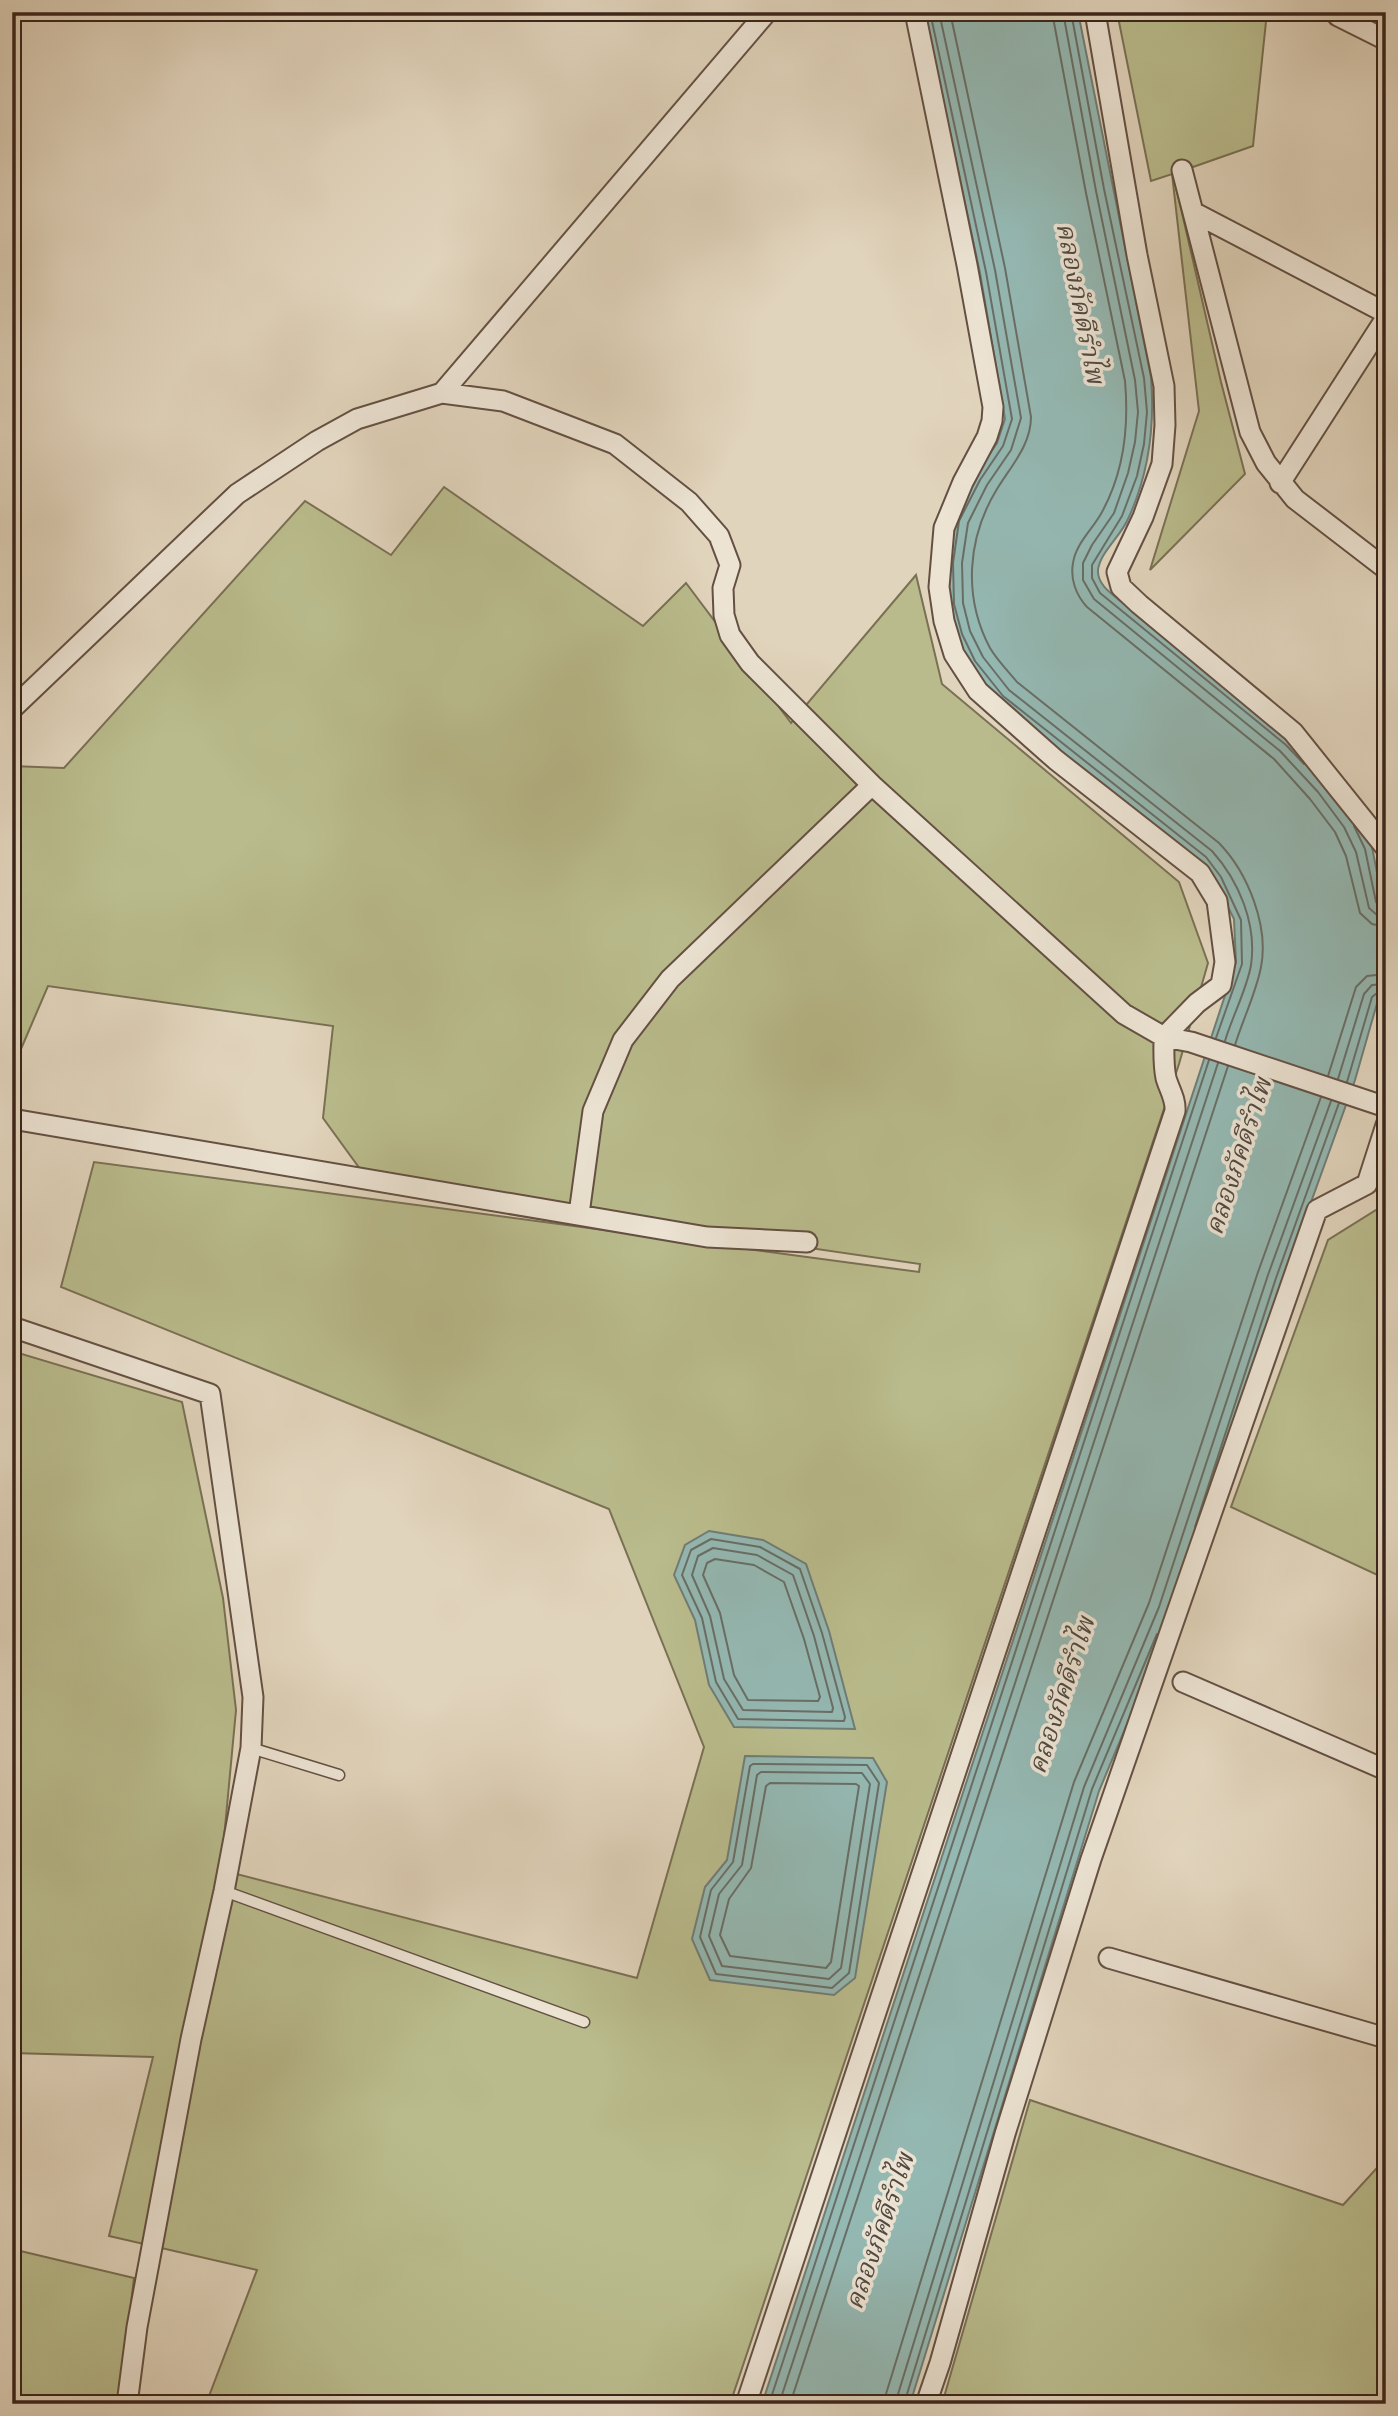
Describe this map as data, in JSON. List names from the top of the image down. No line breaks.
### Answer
{"water":["คลองภัคดีรำไพ"]}
